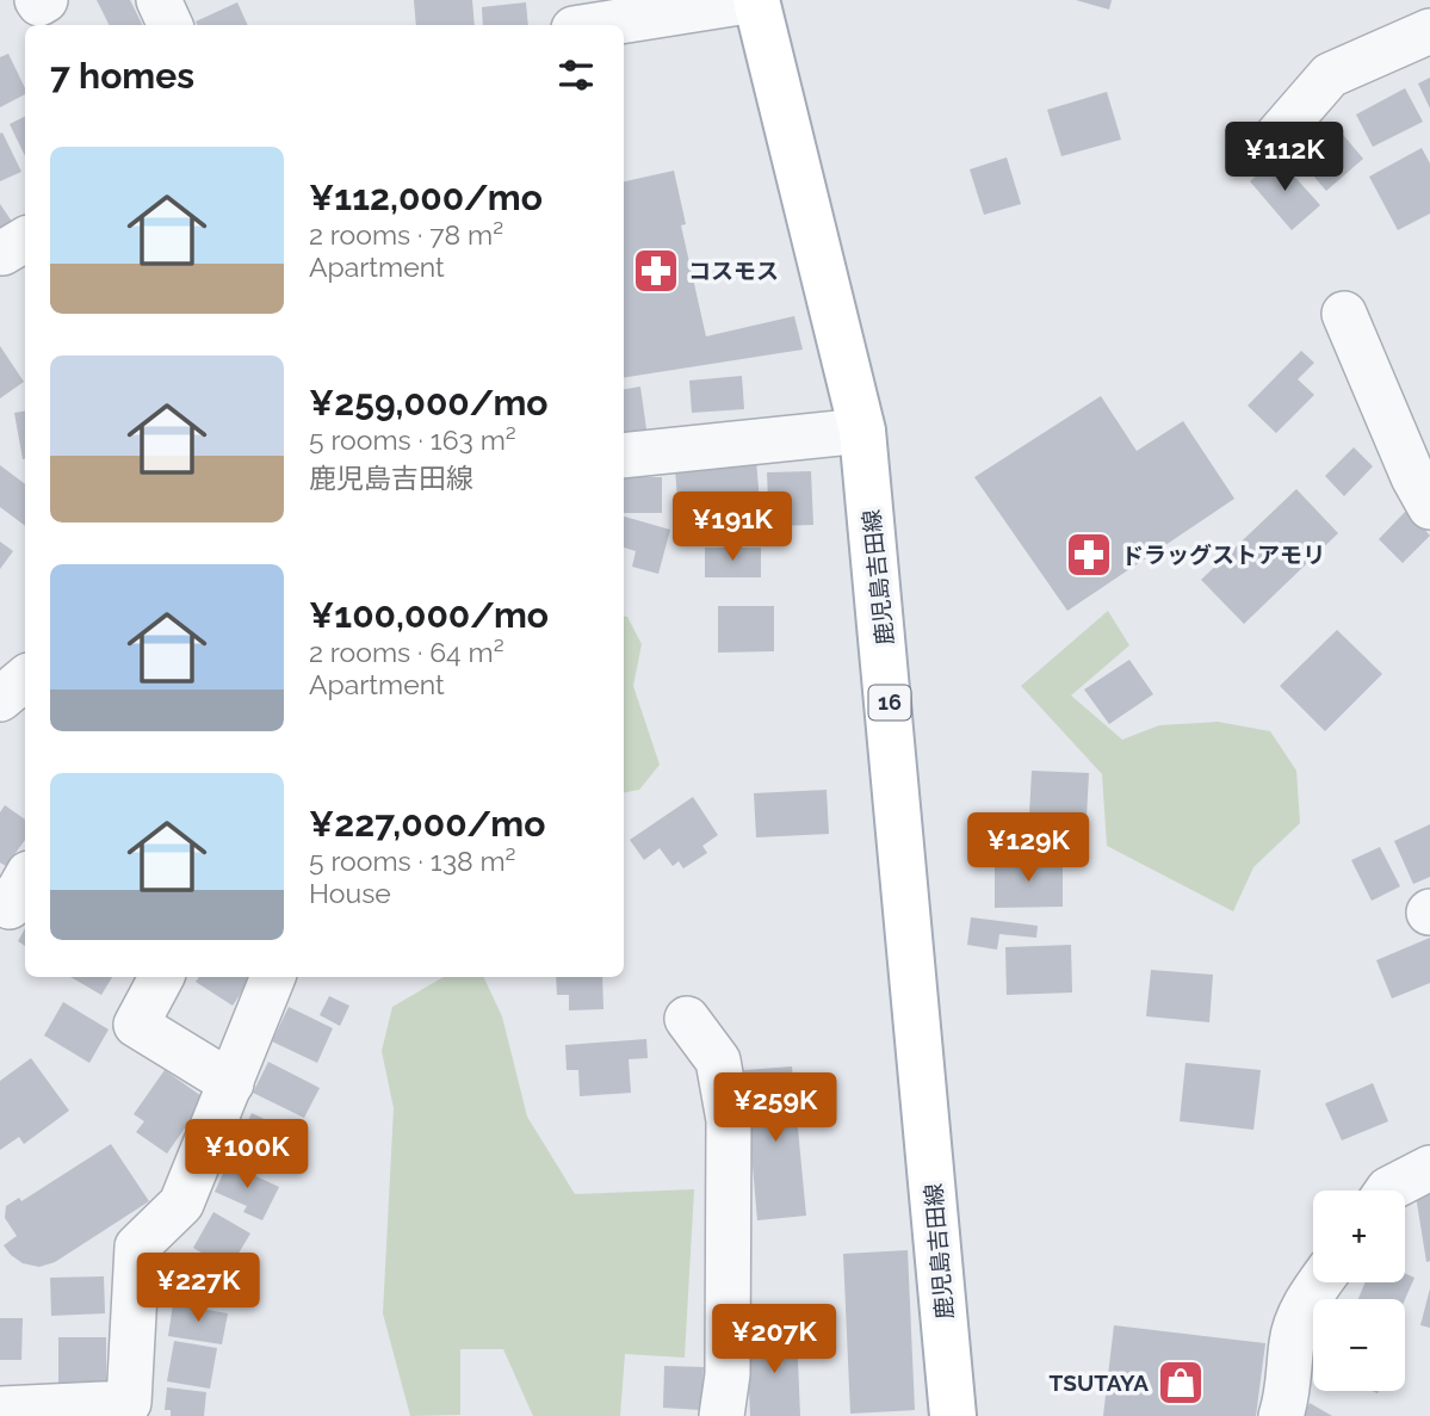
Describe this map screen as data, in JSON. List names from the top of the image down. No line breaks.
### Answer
{"streets":{"main road":["鹿児島吉田線","16"]},"places":{"pharmacy":["コスモス","ドラッグストアモリ"],"shop":["TSUTAYA"]},"page":{"heading":"7 homes","price":["¥112K","¥191K","¥129K","¥259K","¥100K","¥227K","¥207K"],"list":[{"name":"¥112,000/mo","note":"2 rooms · 78 m² · Apartment"},{"name":"¥259,000/mo","note":"5 rooms · 163 m² · 鹿児島吉田線"},{"name":"¥100,000/mo","note":"2 rooms · 64 m² · Apartment"},{"name":"¥227,000/mo","note":"5 rooms · 138 m² · House"}],"map_buttons":["+","−"]}}
